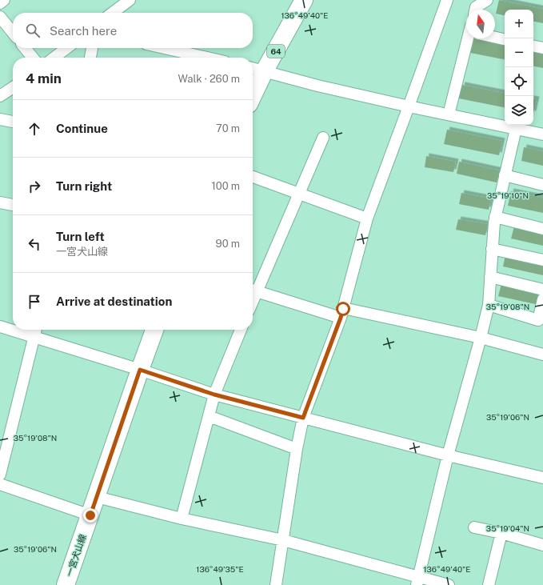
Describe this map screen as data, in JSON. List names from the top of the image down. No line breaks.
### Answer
{"streets":{"main road":["64","一宮犬山線"]},"north":"top","page":{"map_buttons":["+","−"],"search":"Search here","heading":["4 min","Walk · 260 m"],"list":[["Continue","70 m"],["Turn right","100 m"],["Turn left","一宮犬山線","90 m"],"Arrive at destination"]},"coordinates":["136°49'40\"E","35°19'10\"N","35°19'08\"N","35°19'06\"N","35°19'04\"N","136°49'35\"E"]}
